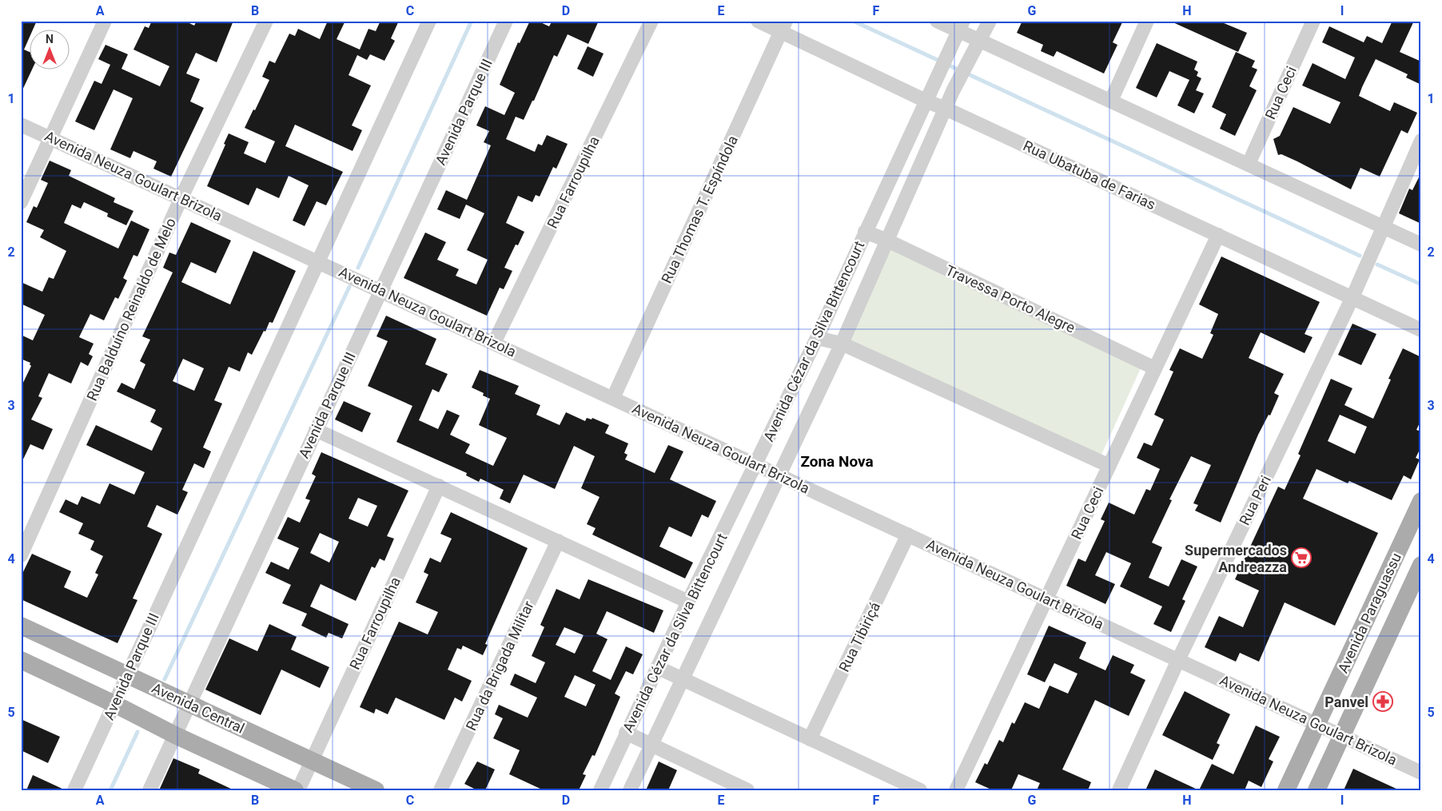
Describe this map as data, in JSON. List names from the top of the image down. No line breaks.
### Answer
{"streets":{"main road":["Avenida Paraguassu","Avenida Central"],"street":["Rua Ceci","Avenida Parque III","Rua Ubatuba de Farias","Avenida Neuza Goulart Brizola","Rua Farroupilha","Rua Thomas T. Espíndola","Travessa Porto Alegre","Rua Balduíno Reinaldo de Melo","Avenida Cézar da Silva Bittencourt","Rua Peri","Rua Tibiriçá","Rua da Brigada Militar"]},"crossings":[["Rua Ceci","Rua Ubatuba de Farias"],["Rua Ceci","Avenida Neuza Goulart Brizola"],["Rua Ceci","Travessa Porto Alegre"],["Avenida Parque III","Avenida Neuza Goulart Brizola"],["Avenida Parque III","Avenida Central"],["Rua Ubatuba de Farias","Rua Thomas T. Espíndola"],["Rua Ubatuba de Farias","Avenida Cézar da Silva Bittencourt"],["Rua Ubatuba de Farias","Rua Peri"],["Avenida Neuza Goulart Brizola","Rua Farroupilha"],["Avenida Neuza Goulart Brizola","Rua Thomas T. Espíndola"],["Avenida Neuza Goulart Brizola","Rua Balduíno Reinaldo de Melo"],["Avenida Neuza Goulart Brizola","Avenida Cézar da Silva Bittencourt"],["Avenida Neuza Goulart Brizola","Rua Peri"],["Avenida Neuza Goulart Brizola","Avenida Paraguassu"],["Avenida Neuza Goulart Brizola","Rua Tibiriçá"],["Rua Farroupilha","Avenida Central"],["Travessa Porto Alegre","Avenida Cézar da Silva Bittencourt"]],"districts":["Zona Nova"],"places":{"supermarket":["Supermercados Andreazza"],"pharmacy":["Panvel"]},"north":"top","grid":{"columns":["A","B","C","D","E","F","G","H","I"],"rows":["1","2","3","4","5"]}}
